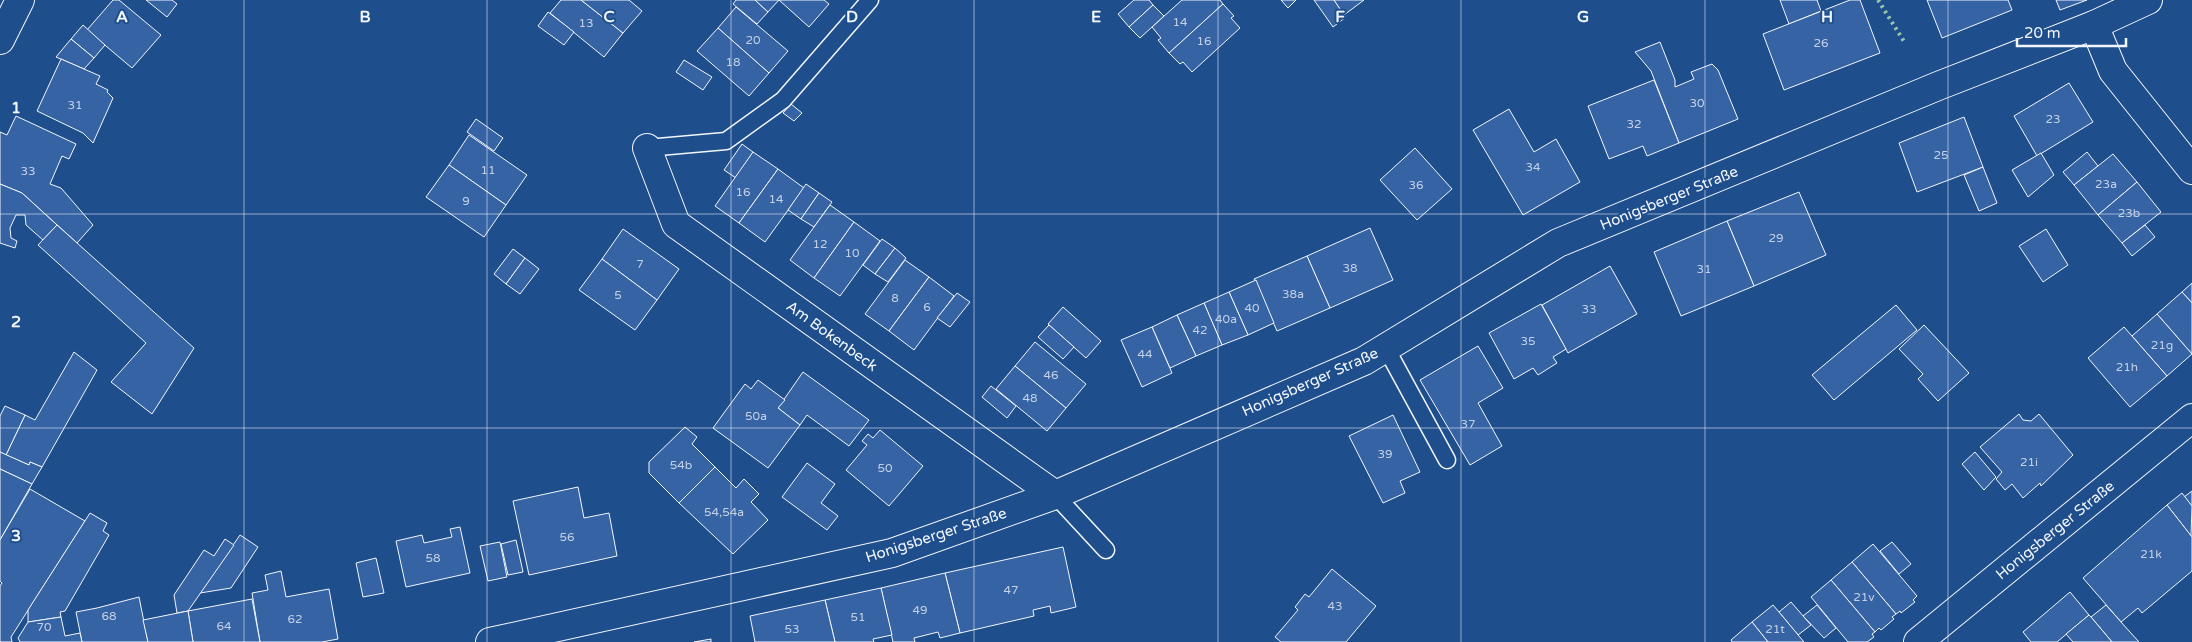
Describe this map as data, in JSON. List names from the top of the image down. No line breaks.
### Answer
{"streets":{"street":["Honigsberger Straße","Am Bokenbeck"]},"crossings":[["Honigsberger Straße","Am Bokenbeck"]],"house_numbers":["14","13","20","16","26","18","30","31","23","32","25","34","11","33","23a","36","16","14","9","23b","29","12","10","7","38","31","38a","5","8","6","40","33","40a","42","35","21g","44","21h","46","48","50a","37","39","21i","54b","50","54,54a","56","21k","58","47","21v","43","49","68","51","62","64","70","53","21t"],"scale_bar":"20 m","grid":{"columns":["A","B","C","D","E","F","G","H"],"rows":["1","2","3"]}}
